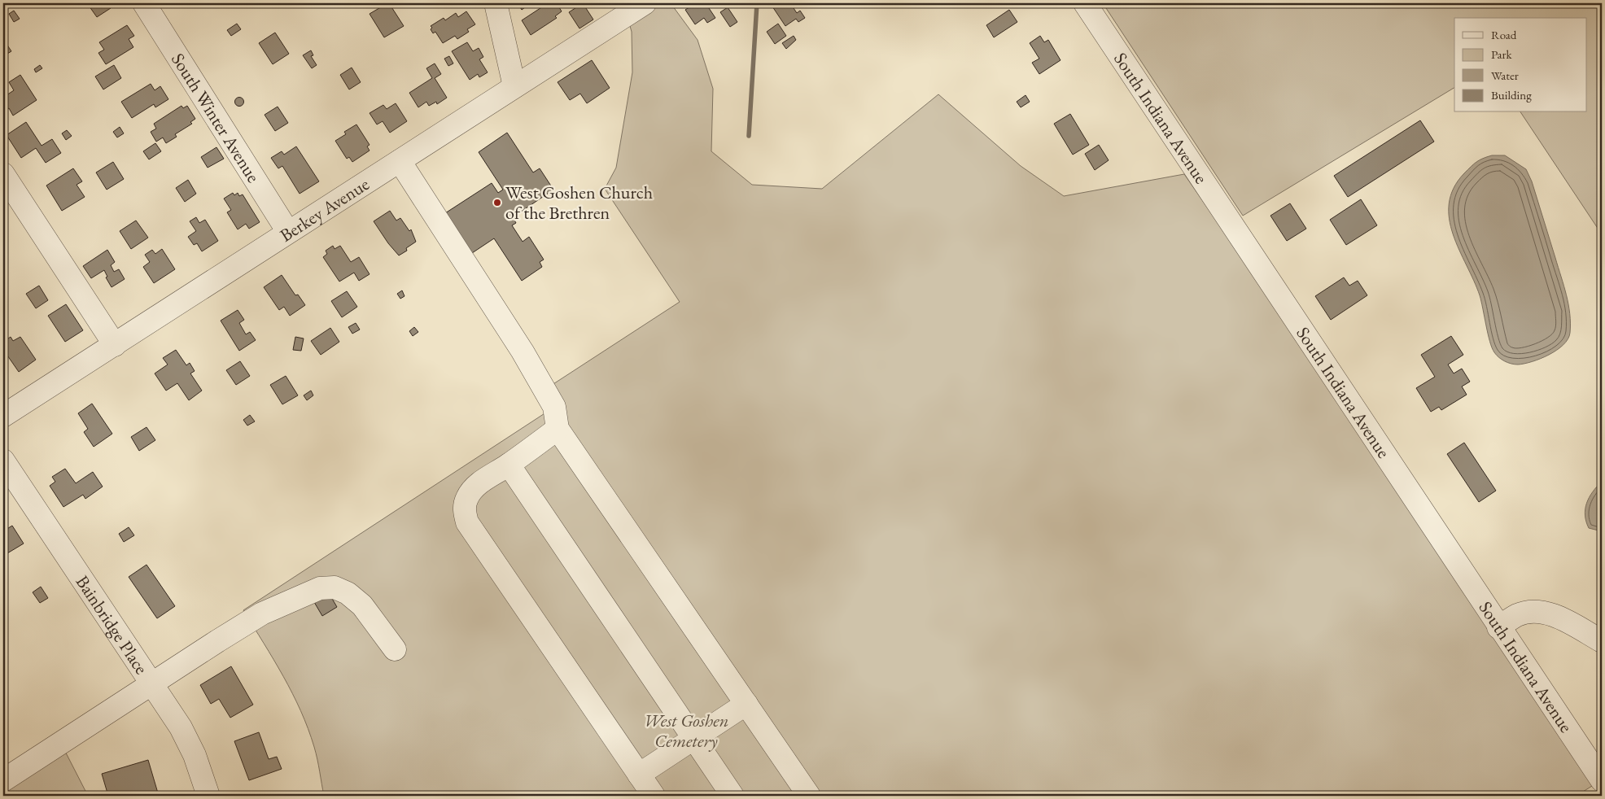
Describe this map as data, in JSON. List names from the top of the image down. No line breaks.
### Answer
{"streets":{"street":["South Indiana Avenue","South Winter Avenue","Berkey Avenue","Bainbridge Place"]},"crossings":[["South Winter Avenue","Berkey Avenue"]],"parks":["West Goshen Cemetery"],"places":["West Goshen Church of the Brethren"],"legend":["Road","Park","Water","Building"]}
